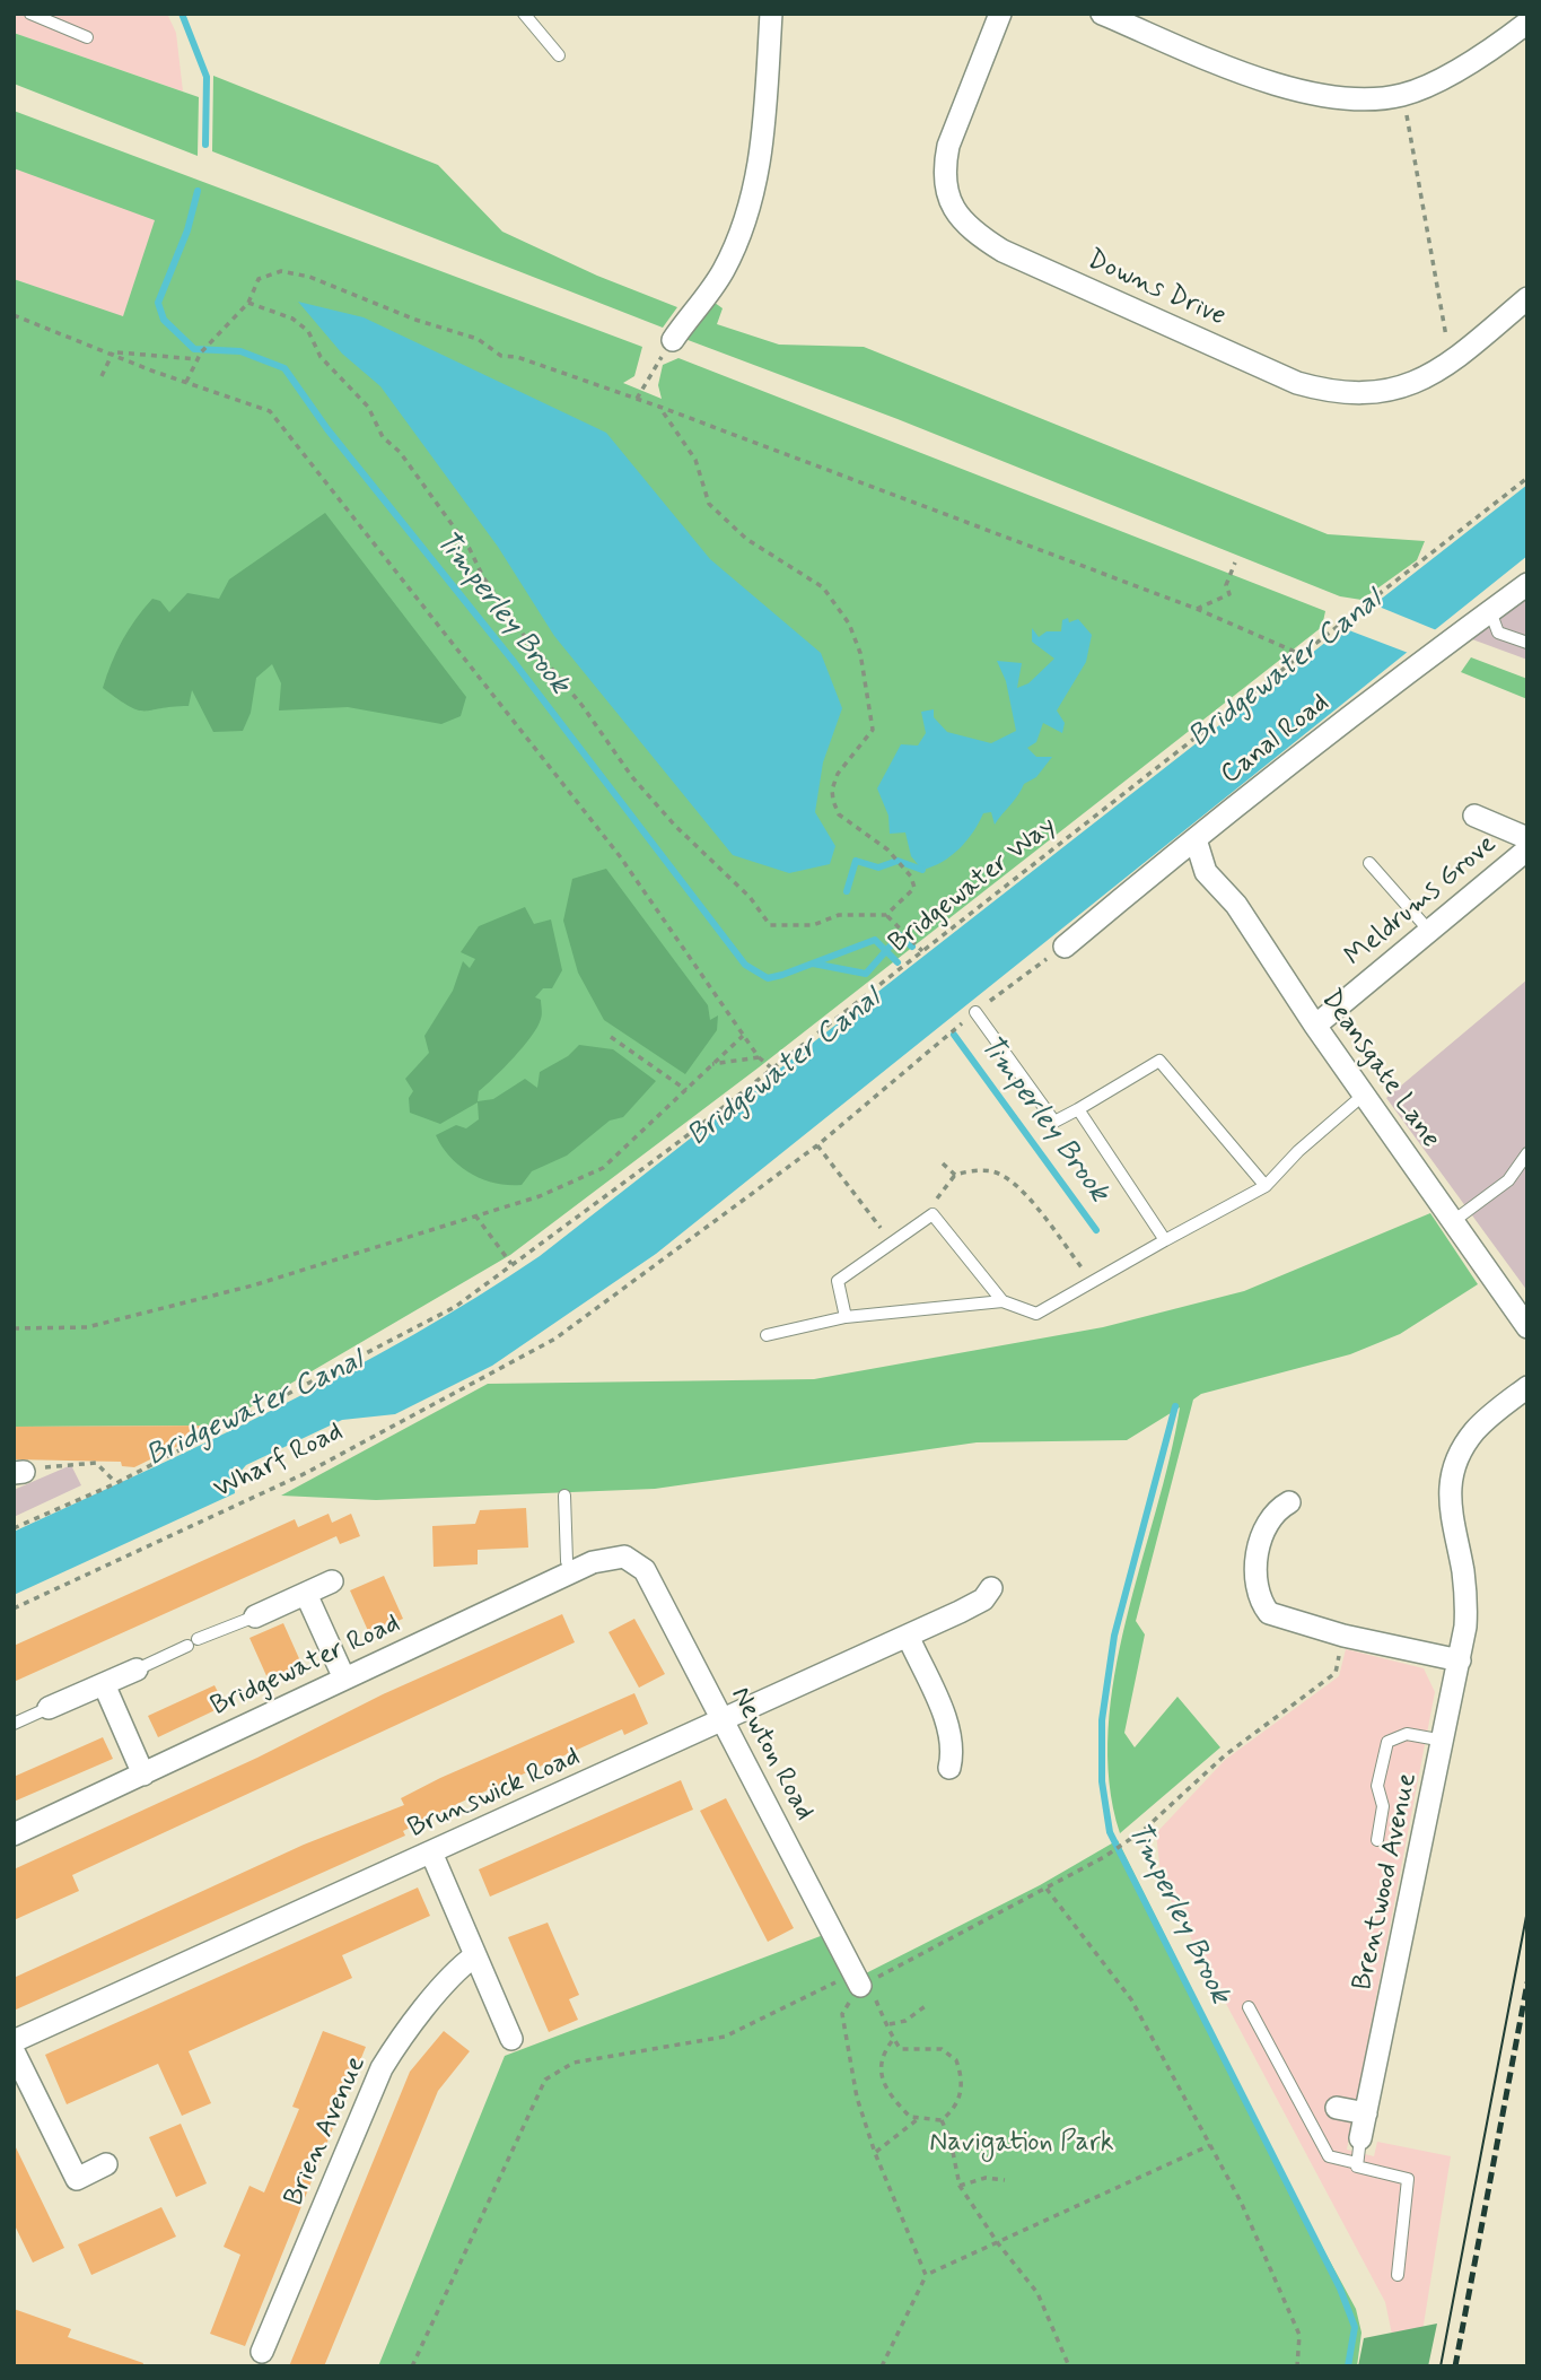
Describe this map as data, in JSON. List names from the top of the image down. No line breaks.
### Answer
{"streets":{"street":["Downs Drive","Canal Road","Meldrums Grove","Deansgate Lane","Bridgewater Road","Newton Road","Brunswick Road","Brentwood Avenue","Brien Avenue"],"path":["Bridgewater Way","Wharf Road"]},"crossings":[["Canal Road","Deansgate Lane"],["Canal Road","Wharf Road"],["Meldrums Grove","Deansgate Lane"],["Bridgewater Road","Newton Road"],["Newton Road","Brunswick Road"]],"water":["Timperley Brook","Bridgewater Canal"],"parks":["Navigation Park"]}
